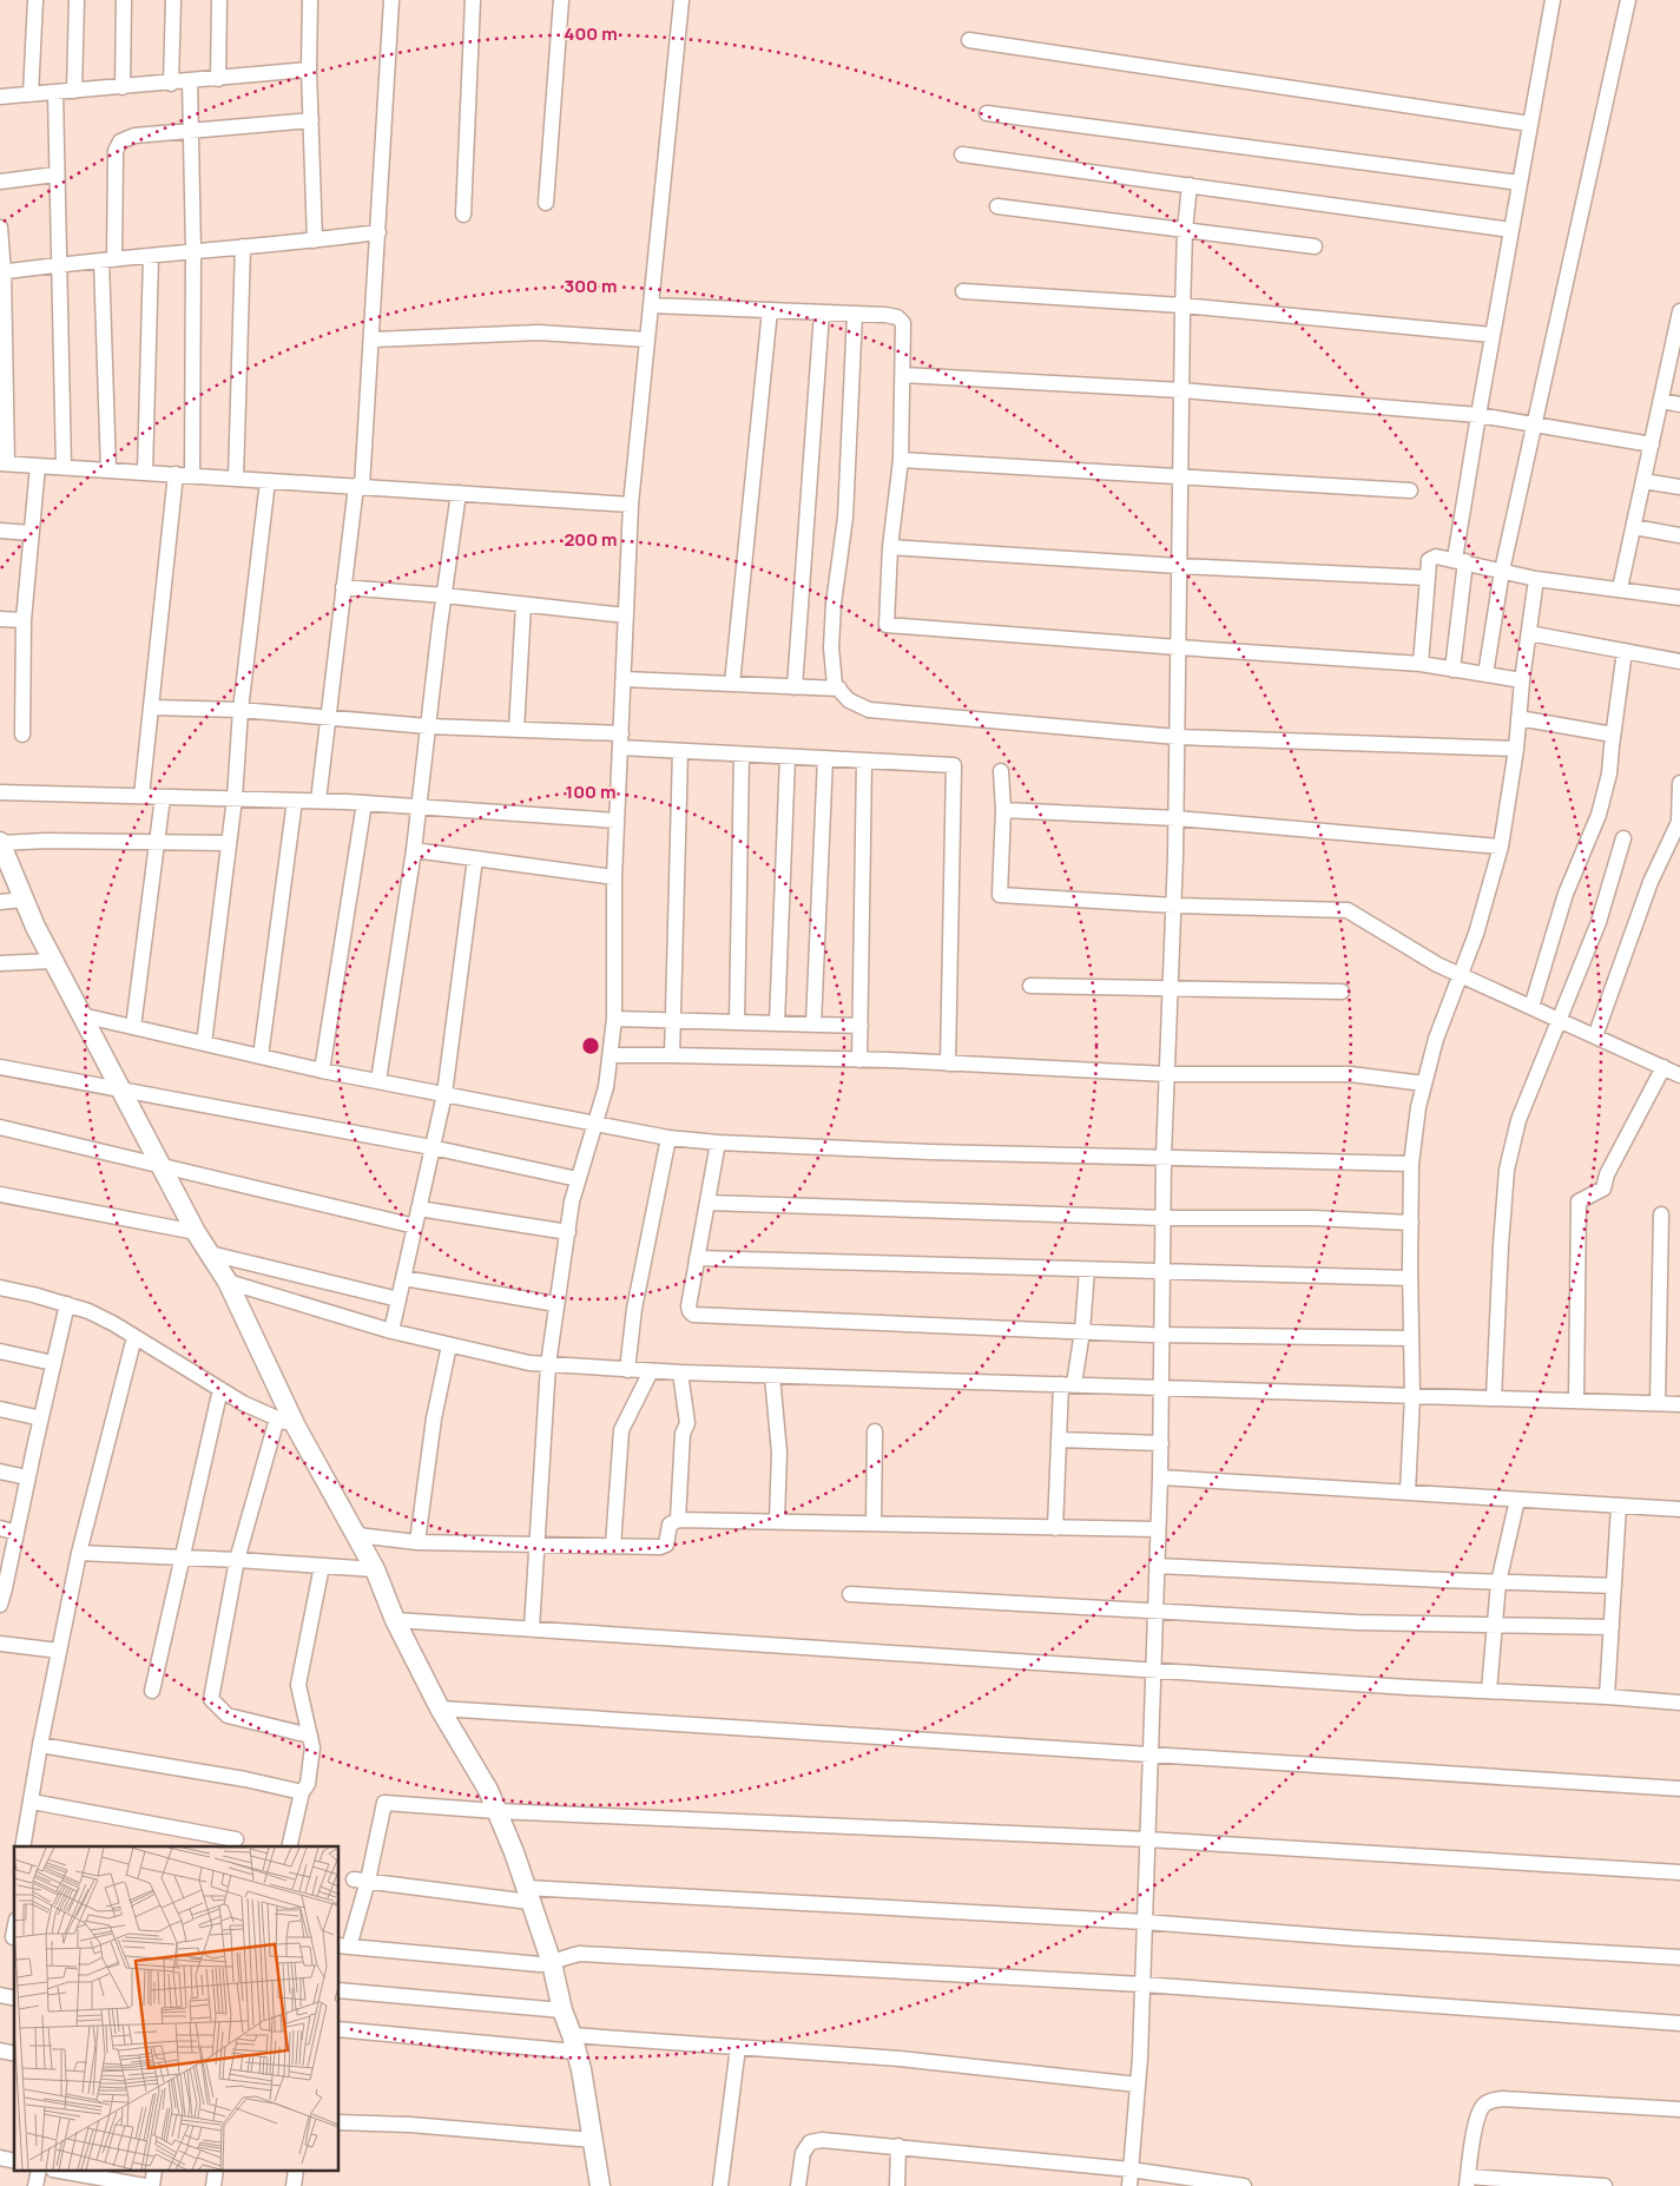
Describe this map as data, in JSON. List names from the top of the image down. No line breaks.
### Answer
{"rings":["400 m","300 m","200 m","100 m"]}
